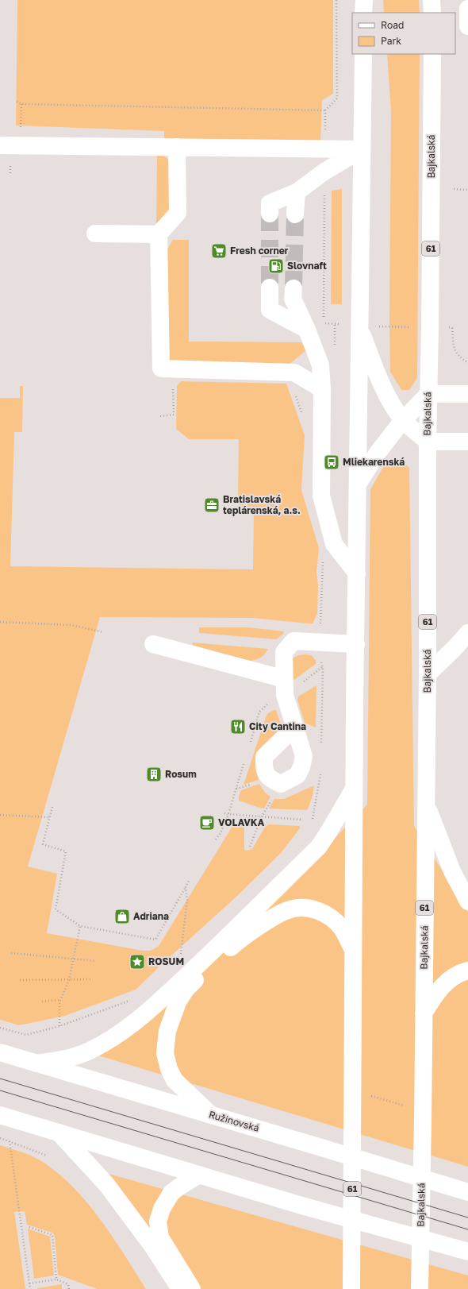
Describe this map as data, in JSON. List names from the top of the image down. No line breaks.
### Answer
{"streets":{"main road":["Bajkalská","61","Ružinovská"]},"places":{"supermarket":["Fresh corner"],"fuel station":["Slovnaft"],"bus stop":["Mliekarenská"],"office":["Bratislavská teplárenská, a.s."],"restaurant":["City Cantina"],"building":["Rosum"],"cafe":["VOLAVKA"],"shop":["Adriana"],"place":["ROSUM"]},"legend":["Road","Park"]}
